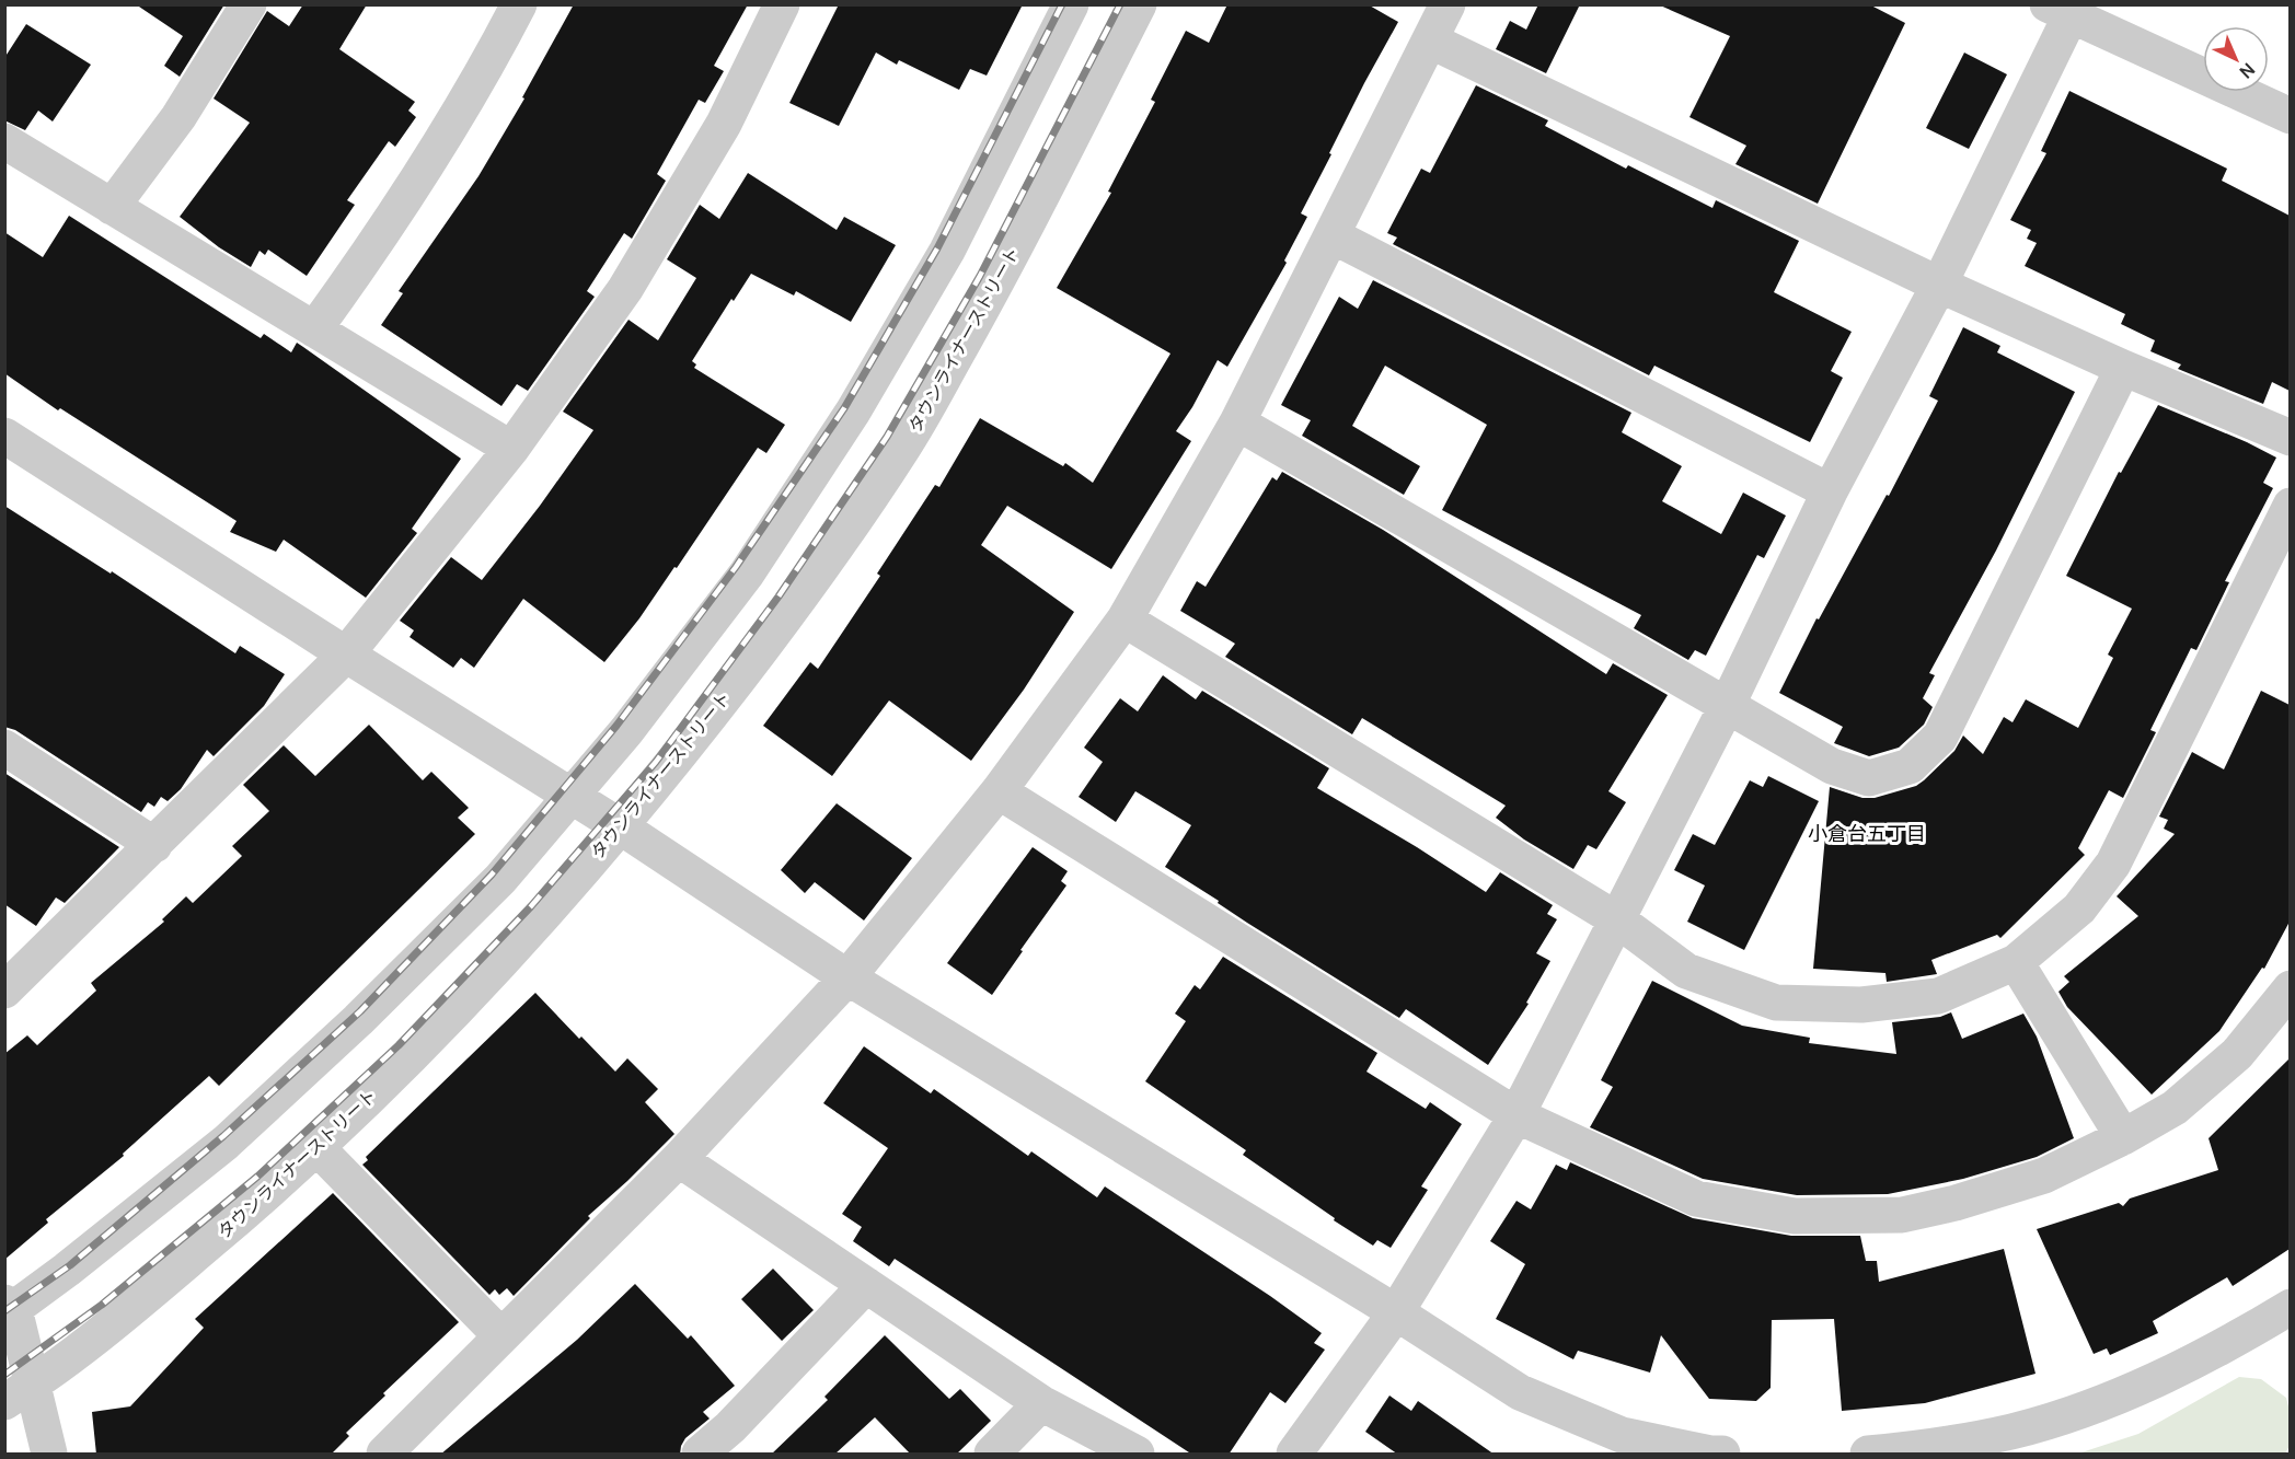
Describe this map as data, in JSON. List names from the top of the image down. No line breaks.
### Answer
{"streets":{"street":["タウンライナーストリート"]},"districts":["小倉台五丁目"],"north":"bottom right"}
